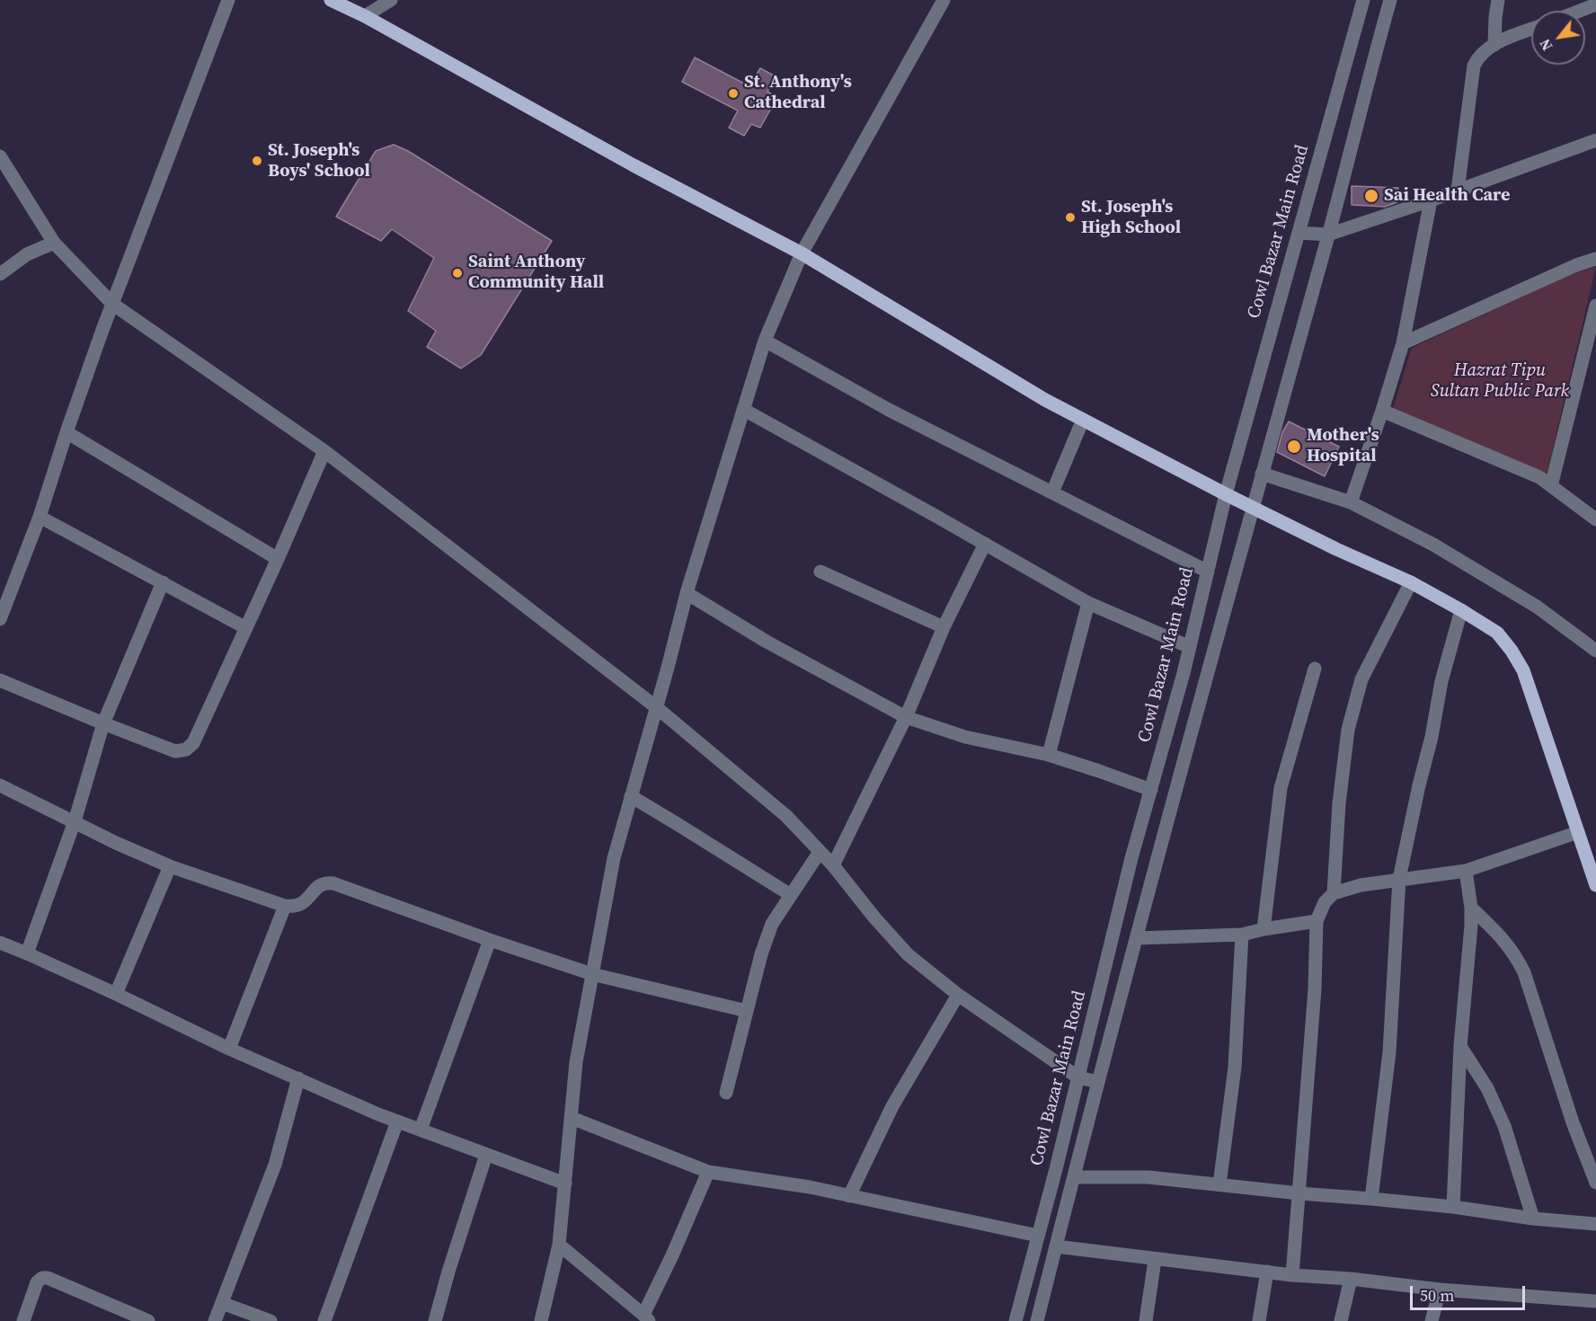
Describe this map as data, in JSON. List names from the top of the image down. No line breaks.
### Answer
{"streets":{"street":["Cowl Bazar Main Road"]},"parks":["Hazrat Tipu Sultan Public Park"],"places":["St. Anthony's Cathedral","St. Joseph's Boys' School","Sai Health Care","St. Joseph's High School","Saint Anthony Community Hall","Mother's Hospital"],"scale_bar":"50 m","north":"bottom left"}
